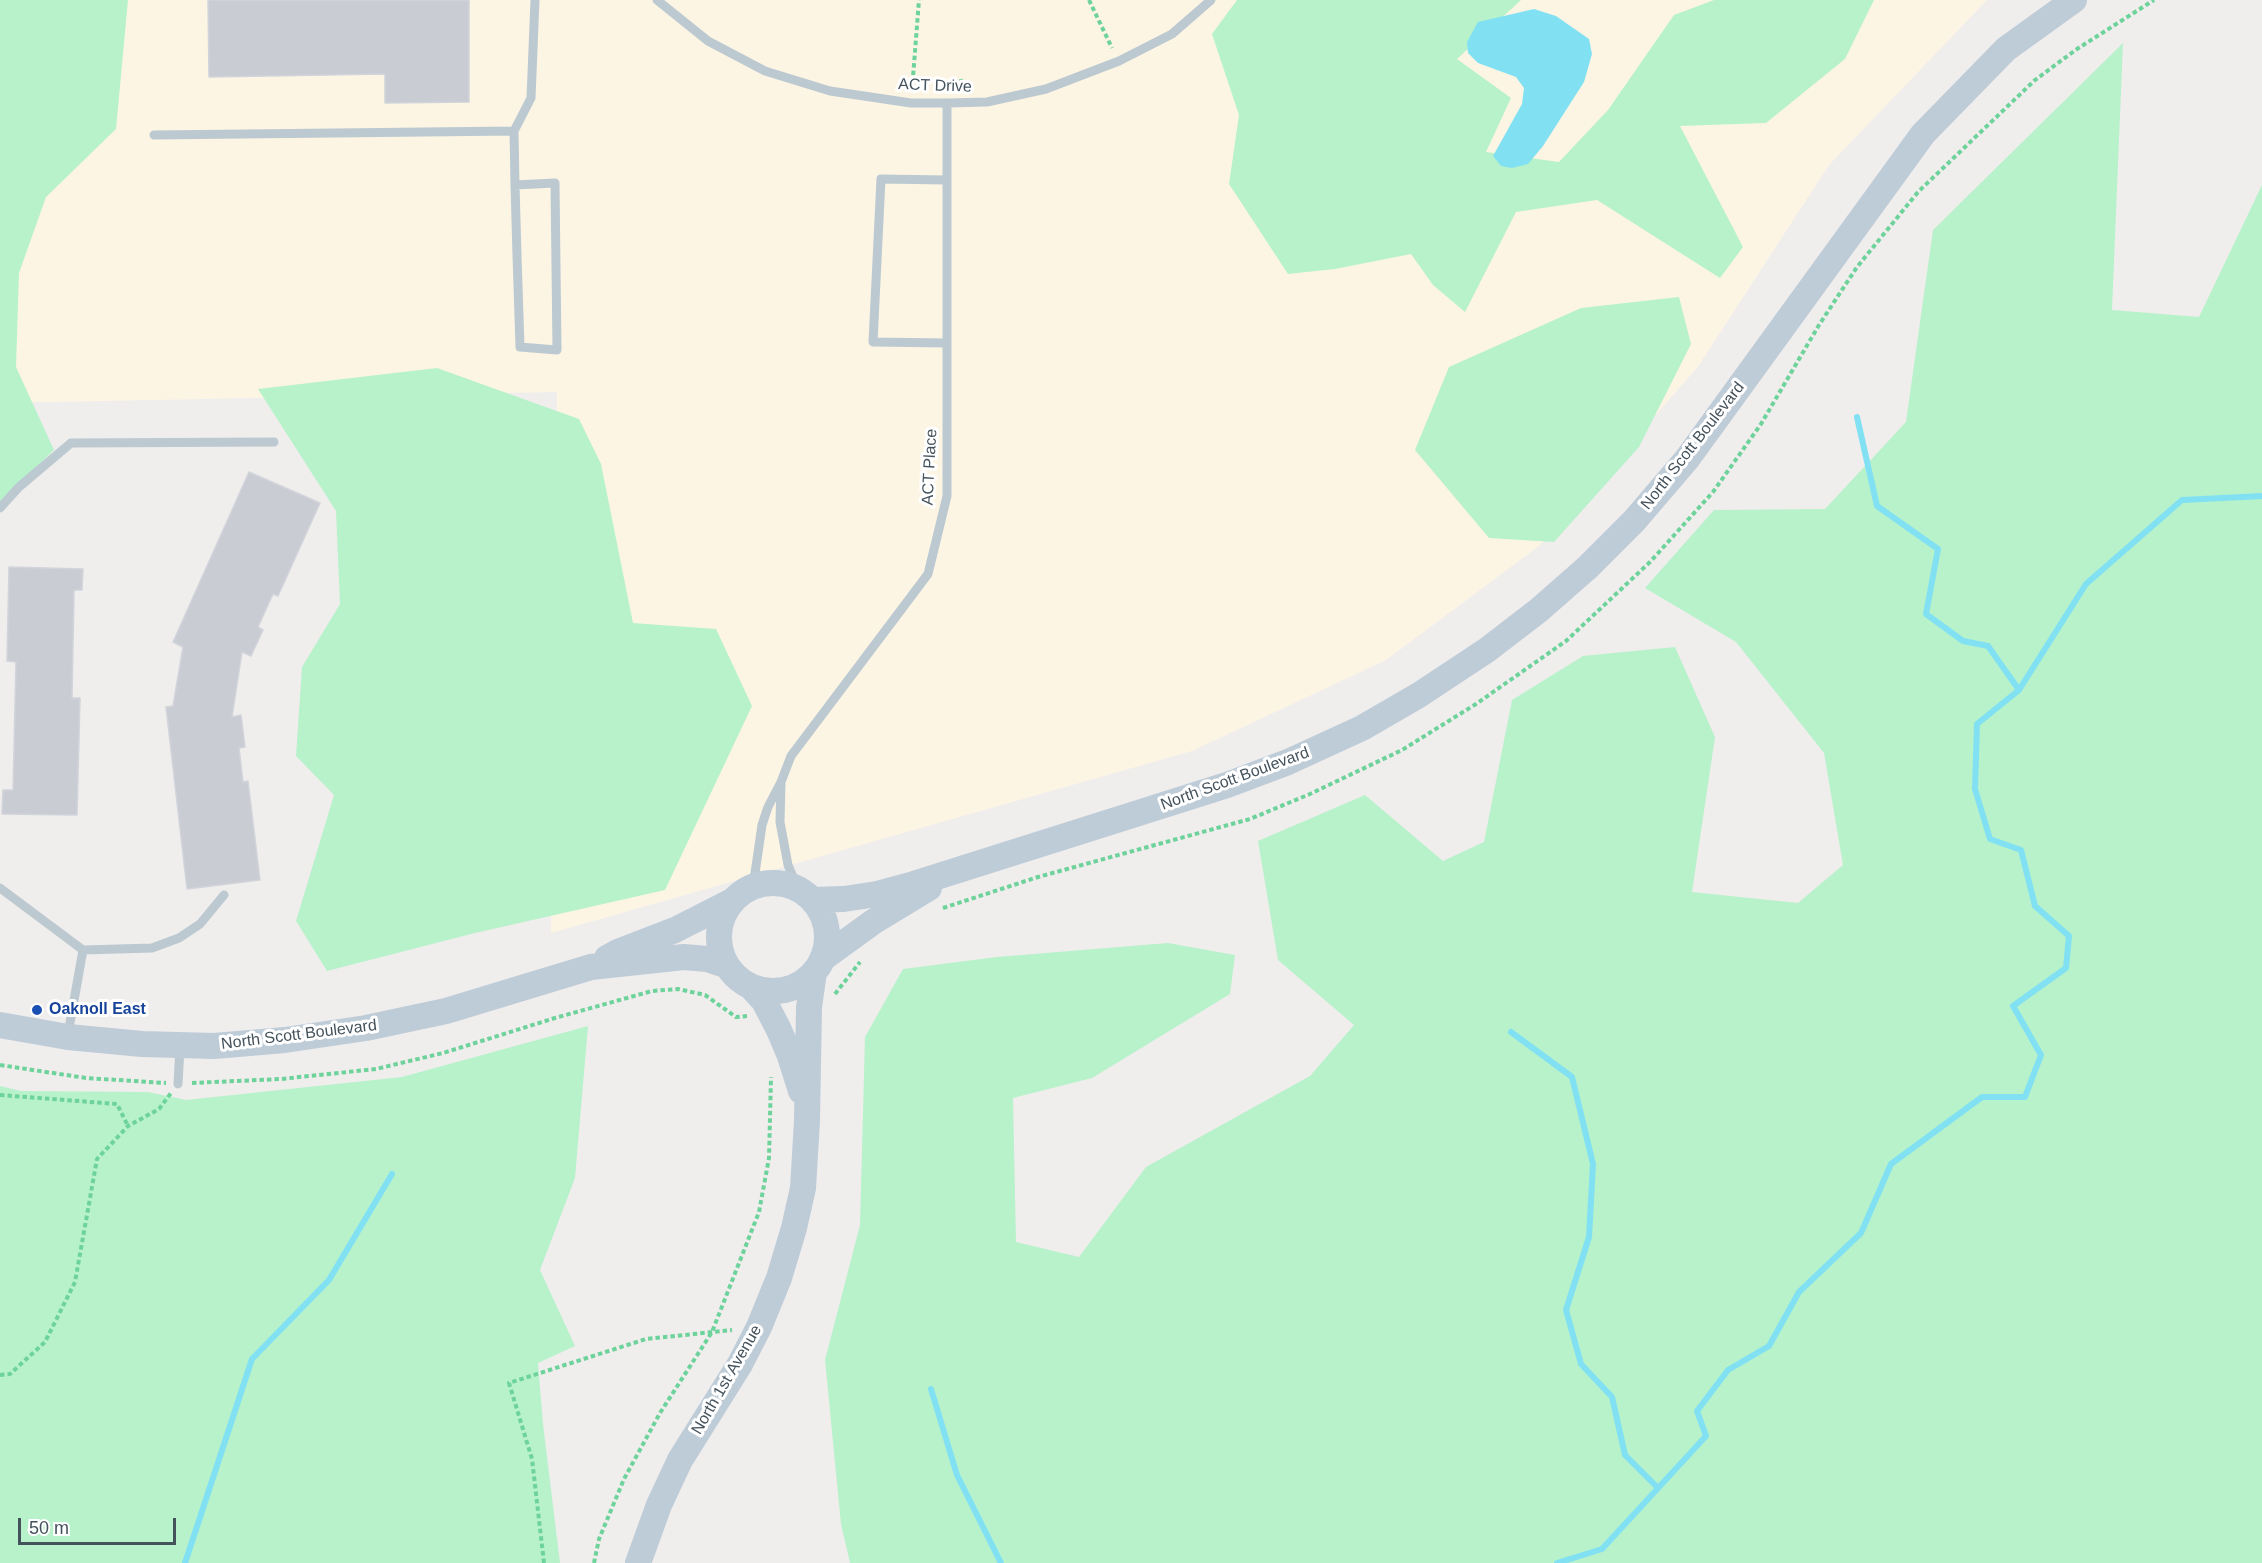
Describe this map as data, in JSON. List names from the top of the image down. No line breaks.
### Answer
{"streets":{"main road":["North Scott Boulevard","North 1st Avenue"],"lane":["ACT Drive","ACT Place"]},"crossings":[["ACT Drive","ACT Place"],["North Scott Boulevard","ACT Place"],["North Scott Boulevard","North 1st Avenue"],["ACT Place","North 1st Avenue"]],"places":["Oaknoll East"],"scale_bar":"50 m"}
